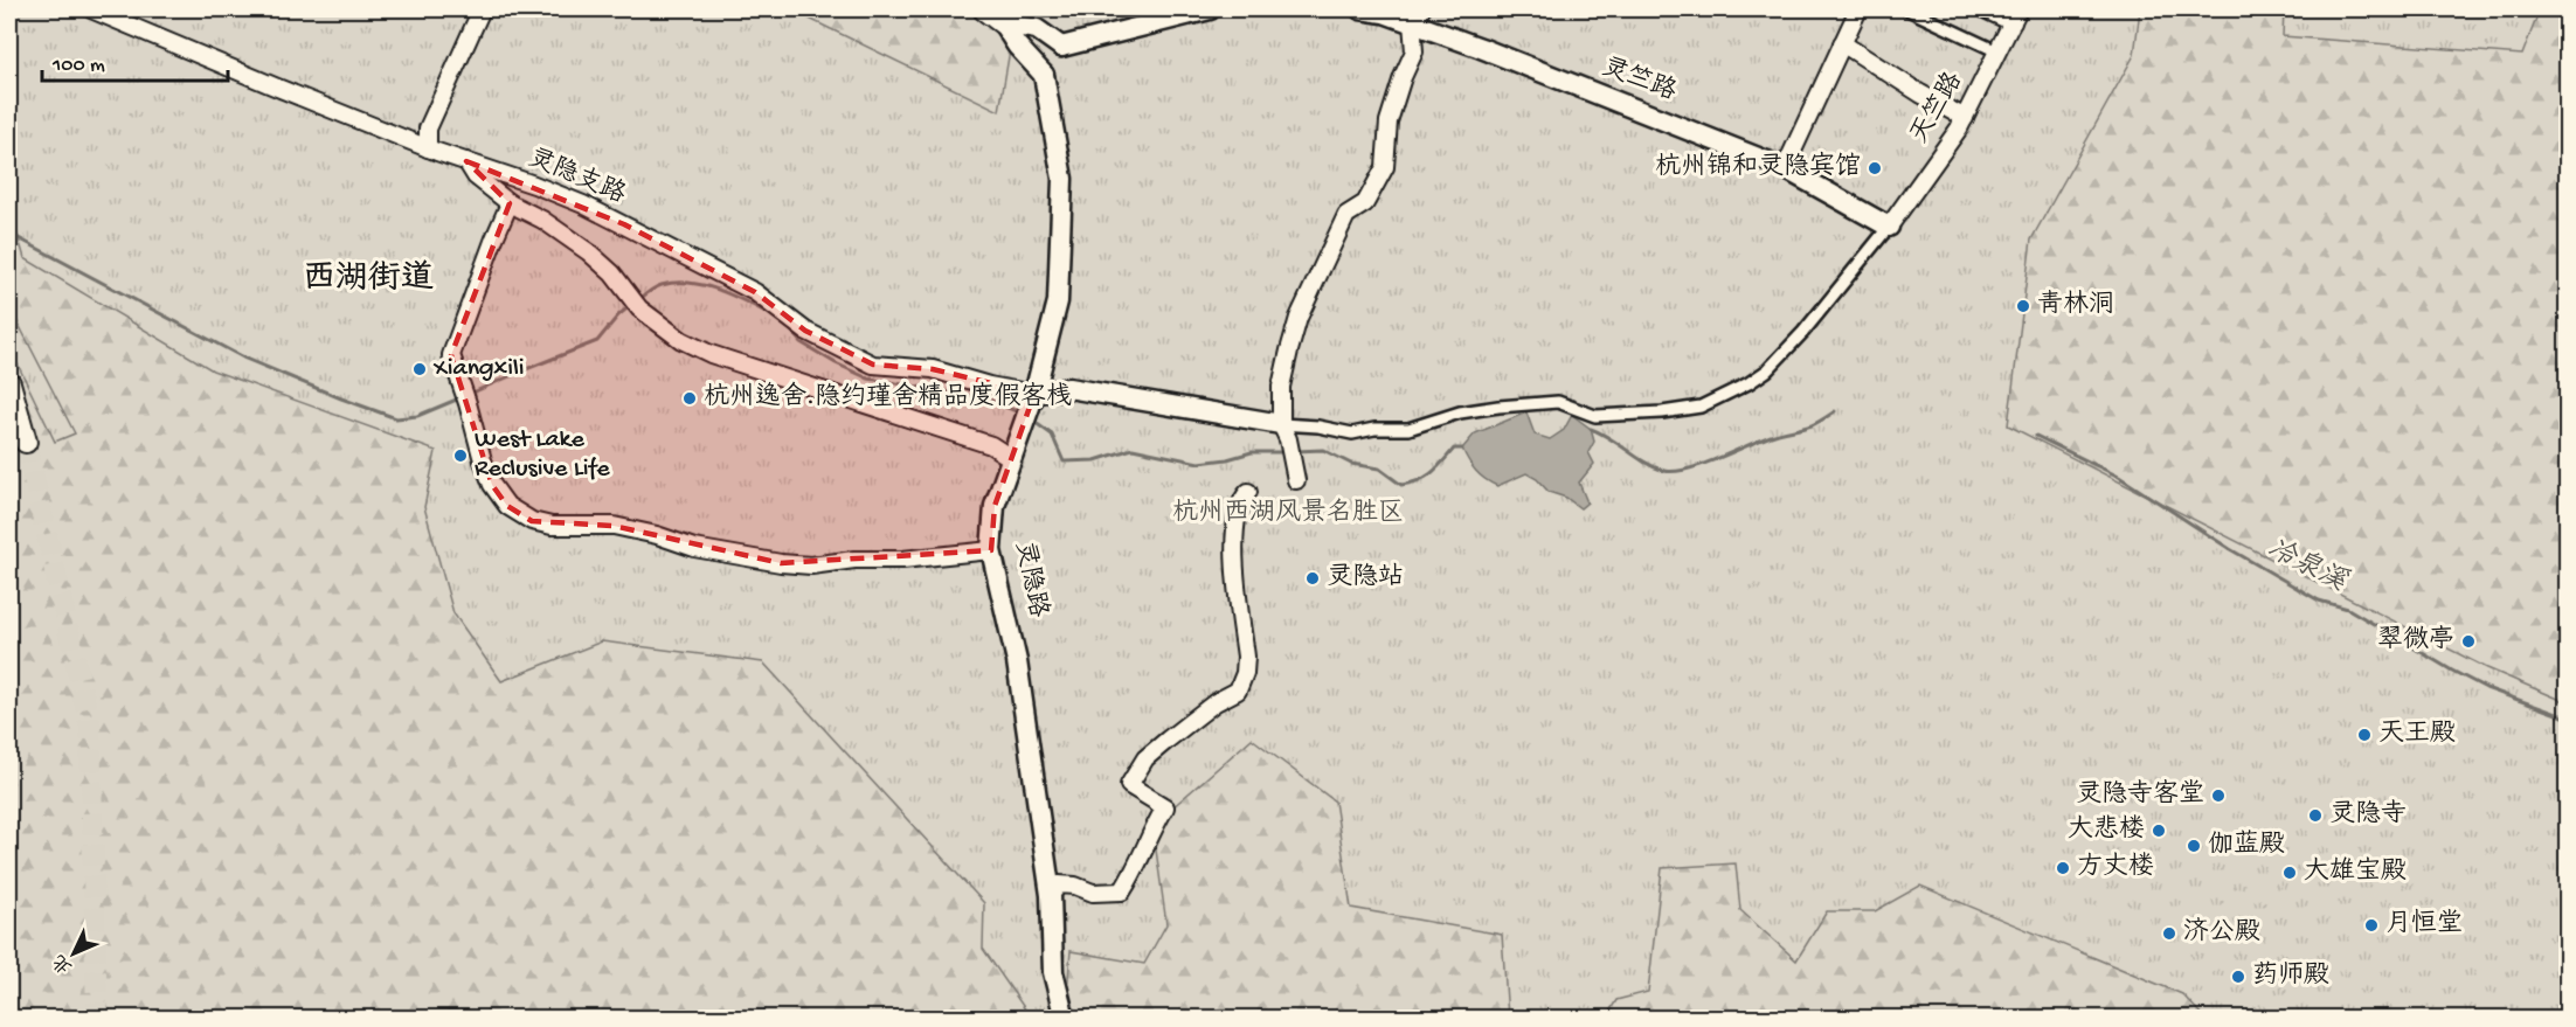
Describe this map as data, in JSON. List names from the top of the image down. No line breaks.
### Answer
{"streets":{"street":["灵竺路","天竺路","灵隐支路","灵隐路"]},"crossings":[["灵竺路","天竺路"],["灵隐支路","灵隐路"]],"districts":["西湖街道"],"water":["冷泉溪"],"parks":["杭州西湖风景名胜区"],"places":["杭州锦和灵隐宾馆","青林洞","Xiangxili","杭州逸舍.隐约瑾舍精品度假客栈","West Lake Reclusive Life","灵隐站","翠微亭","天王殿","灵隐寺客堂","灵隐寺","大悲楼","伽蓝殿","方丈楼","大雄宝殿","月恒堂","济公殿","药师殿"],"scale_bar":"100 m","north":"bottom left"}
